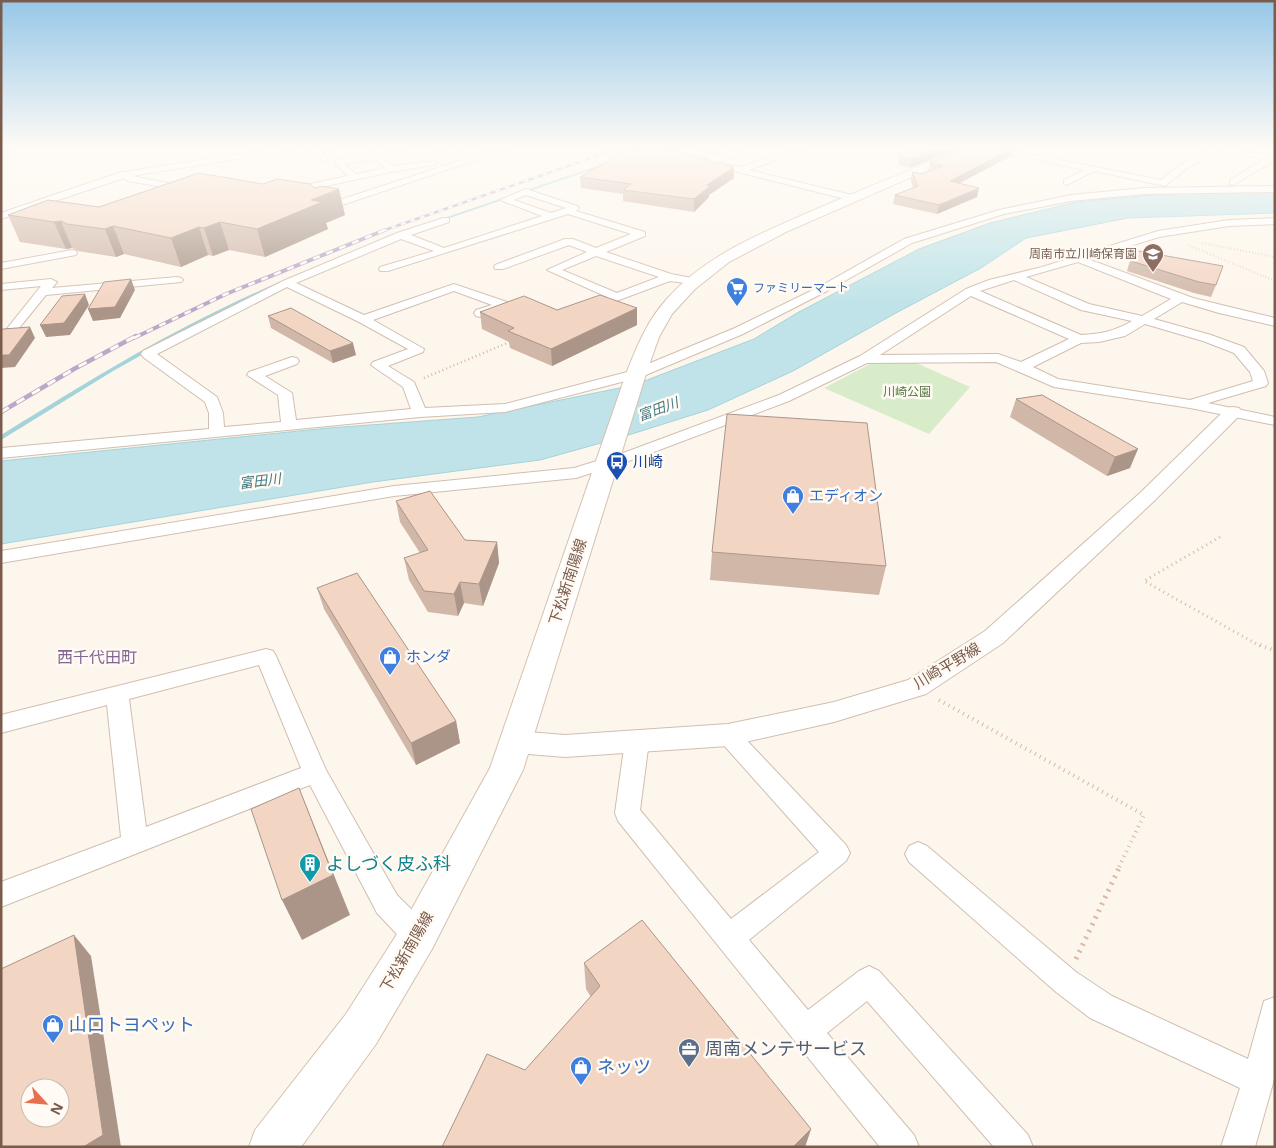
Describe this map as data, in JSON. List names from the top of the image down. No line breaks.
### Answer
{"streets":{"main road":["下松新南陽線"],"street":["川崎平野線"]},"crossings":[["下松新南陽線","川崎平野線"]],"districts":["西千代田町"],"water":["富田川"],"parks":["川崎公園"],"places":{"school or university":["周南市立川崎保育園"],"supermarket":["ファミリーマート"],"bus stop":["川崎"],"shop":["エディオン","ホンダ","山口トヨペット","ネッツ"],"building":["よしづく皮ふ科"],"office":["周南メンテサービス"]},"north":"bottom right"}
